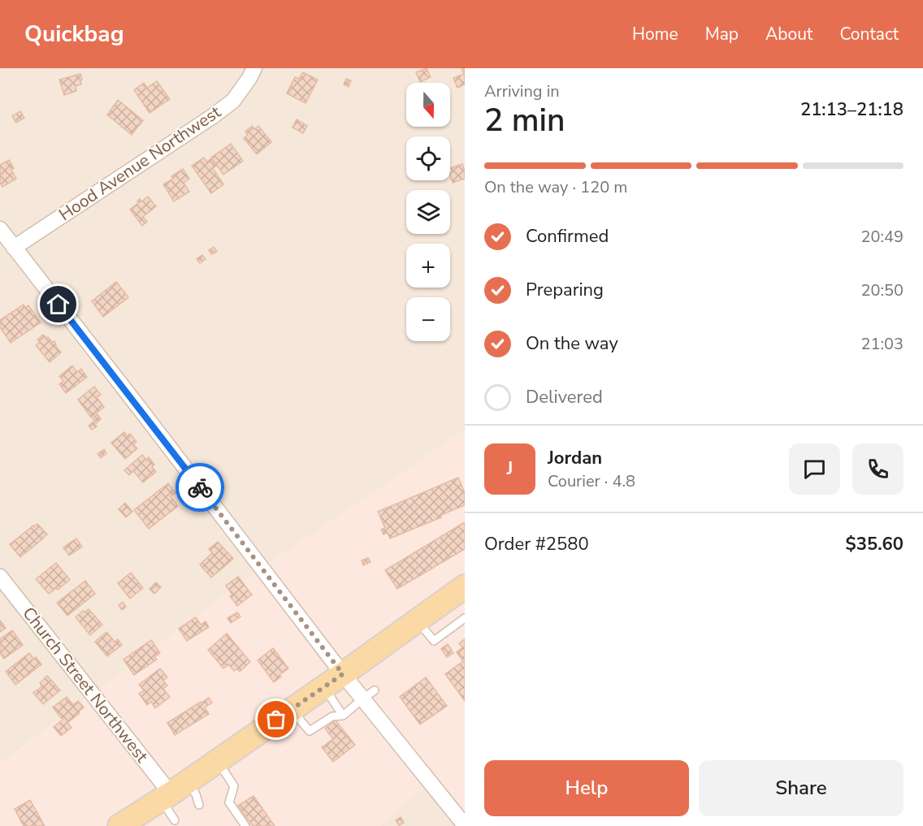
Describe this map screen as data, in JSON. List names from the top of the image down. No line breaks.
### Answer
{"streets":{"street":["Hood Avenue Northwest","Church Street Northwest"]},"north":"bottom","page":{"header":"Quickbag","nav":["Home","Map","About","Contact"],"heading":["2 min","Arriving in","21:13–21:18"],"panel":["Jordan","Courier · 4.8","Order #2580","$35.60"],"map_buttons":["+","−"],"bar":"On the way · 120 m","list":[["Confirmed","20:49"],["Preparing","20:50"],["On the way","21:03"],"Delivered"],"round":"J","buttons":["Help","Share"]}}
